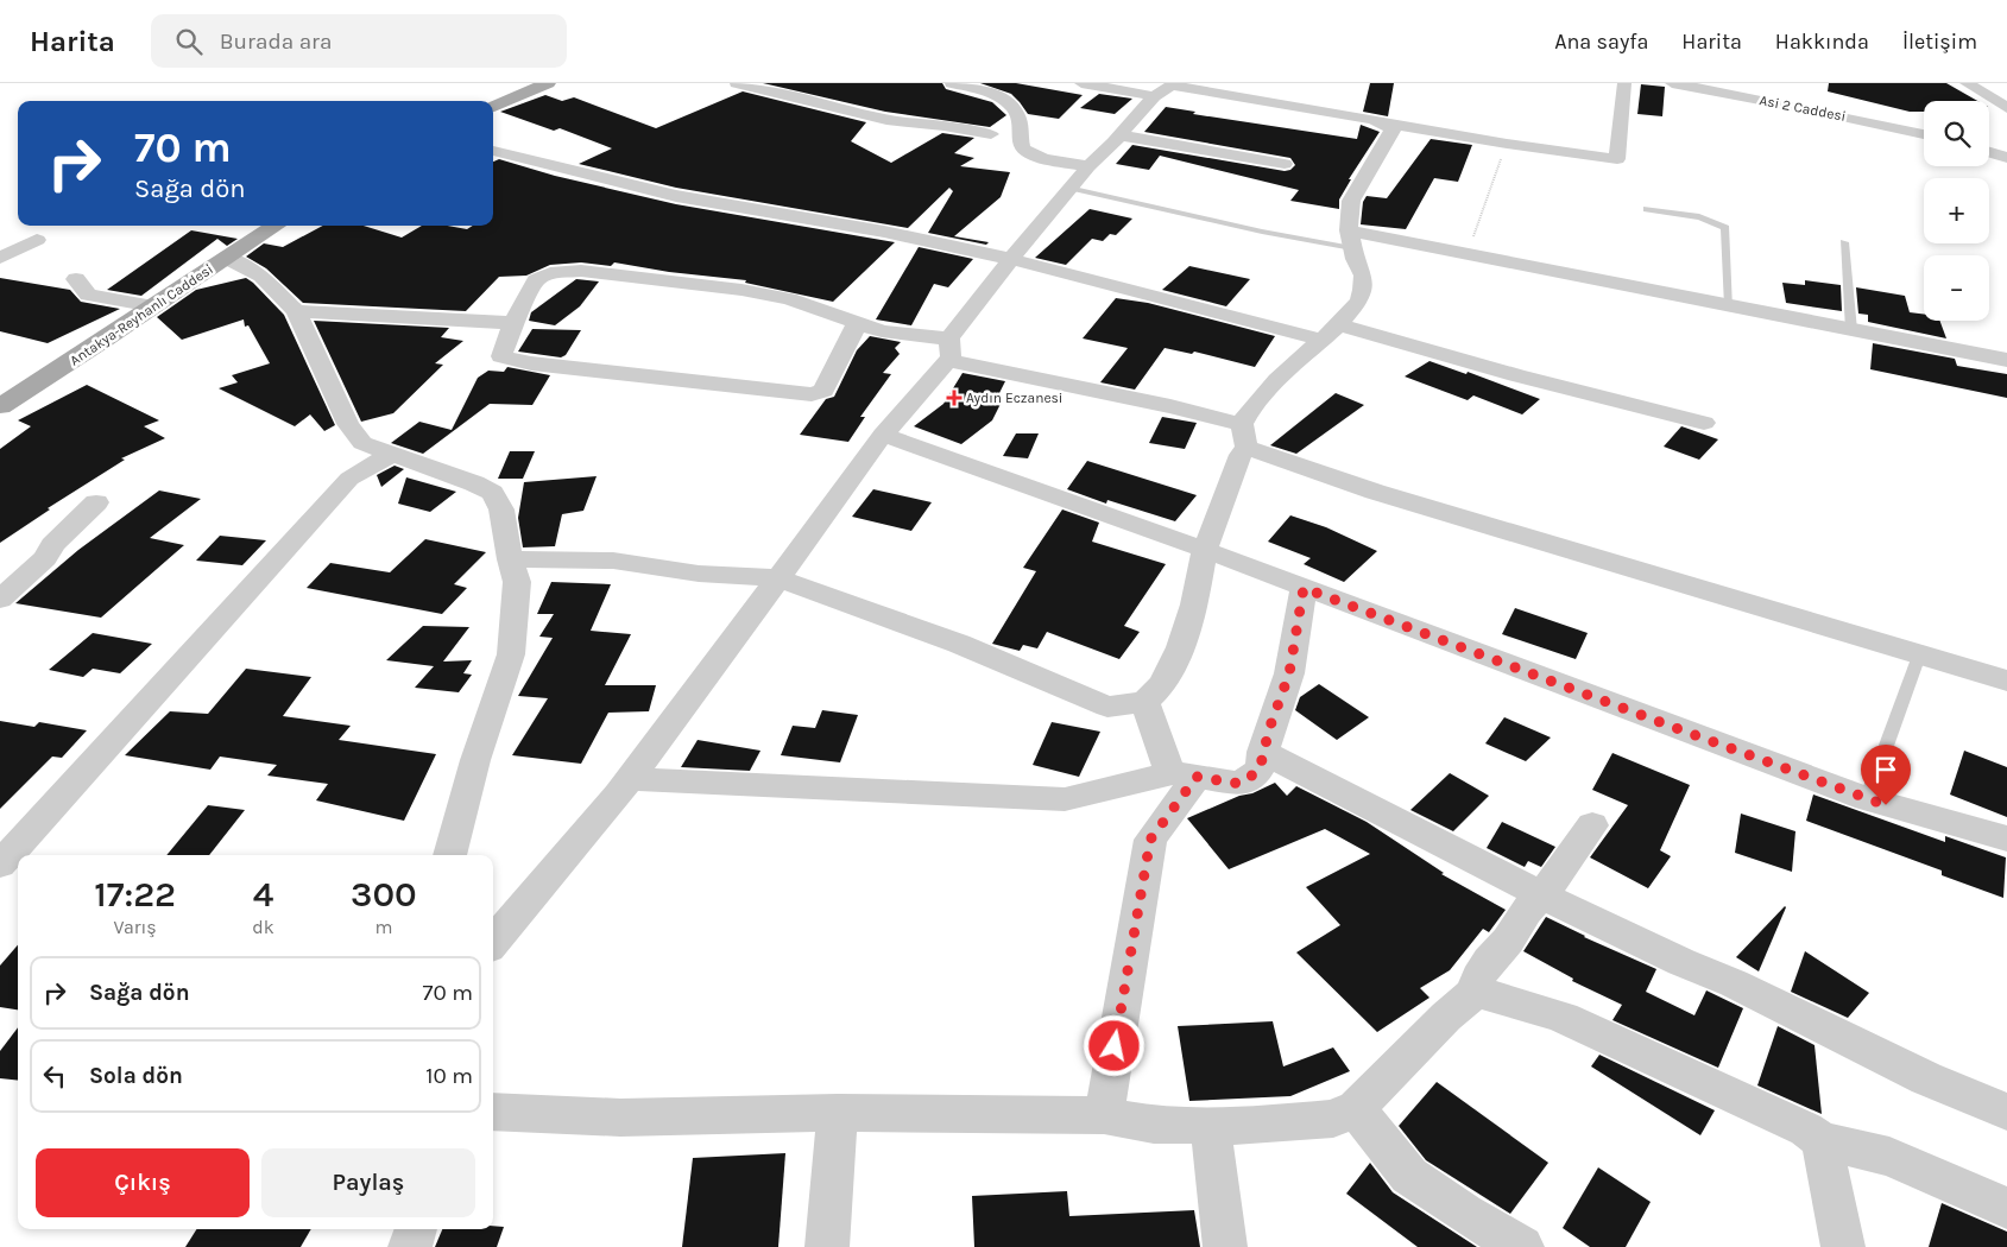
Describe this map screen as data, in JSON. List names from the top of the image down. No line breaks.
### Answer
{"streets":{"main road":["Antakya-Reyhanlı Caddesi"],"street":["Asi 2 Caddesi"]},"places":{"health":["Aydın Eczanesi"]},"page":{"header":"Harita","search":"Burada ara","nav":["Ana sayfa","Harita","Hakkında","İletişim"],"map_buttons":["+","−"],"turn":["70 m","Sağa dön"],"eta":["17:22","Varış","4","dk","300","m"],"list":[{"name":"Sağa dön","value":"70 m"},{"name":"Sola dön","value":"10 m"}],"buttons":["Çıkış","Paylaş"]}}
